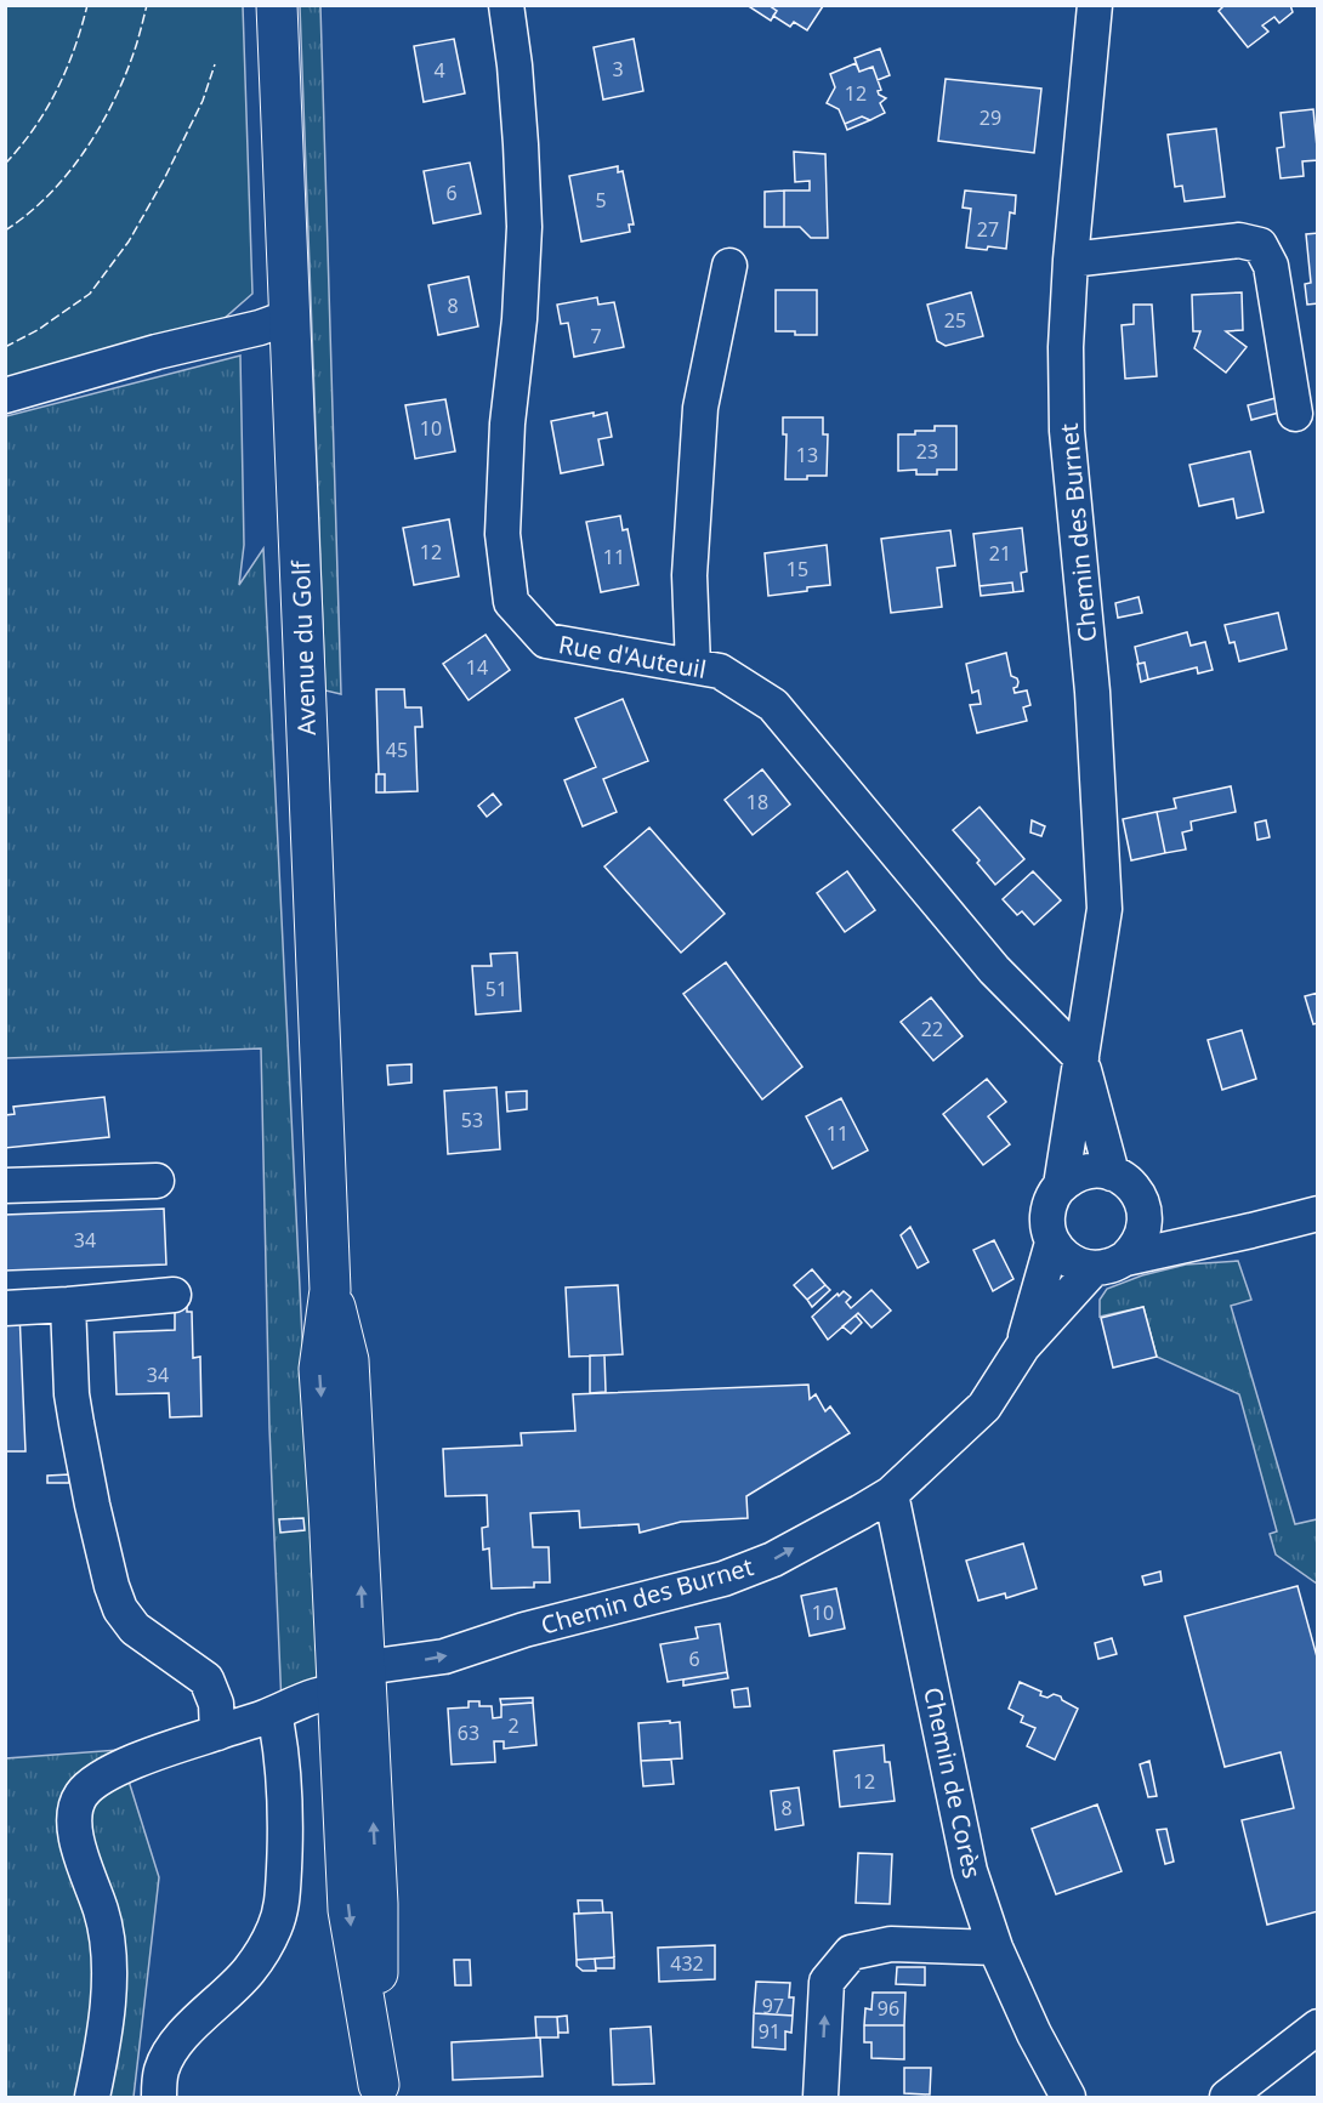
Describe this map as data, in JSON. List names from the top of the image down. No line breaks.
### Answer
{"streets":{"main road":["Avenue du Golf"],"street":["Chemin des Burnet","Rue d'Auteuil","Chemin de Corès"]},"crossings":[["Chemin des Burnet","Avenue du Golf"],["Chemin des Burnet","Rue d'Auteuil"],["Chemin des Burnet","Chemin de Corès"]],"house_numbers":["3","4","12","29","6","5","27","8","25","7","10","23","13","12","21","11","15","14","45","18","51","22","53","11","34","34","10","6","2","63","12","8","432","97","96","91"]}
